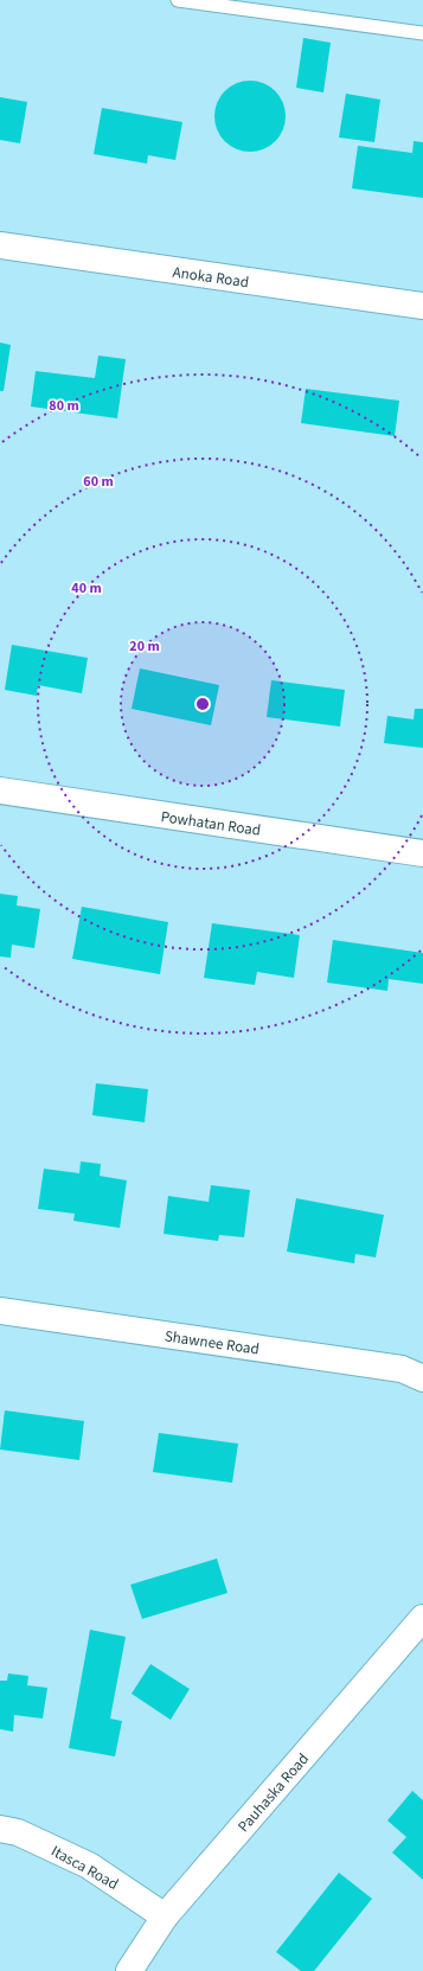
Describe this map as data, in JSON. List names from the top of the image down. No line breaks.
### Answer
{"streets":{"street":["Anoka Road","Powhatan Road","Shawnee Road","Pauhaska Road","Itasca Road"]},"crossings":[["Pauhaska Road","Itasca Road"]],"rings":["80 m","60 m","40 m","20 m"]}
